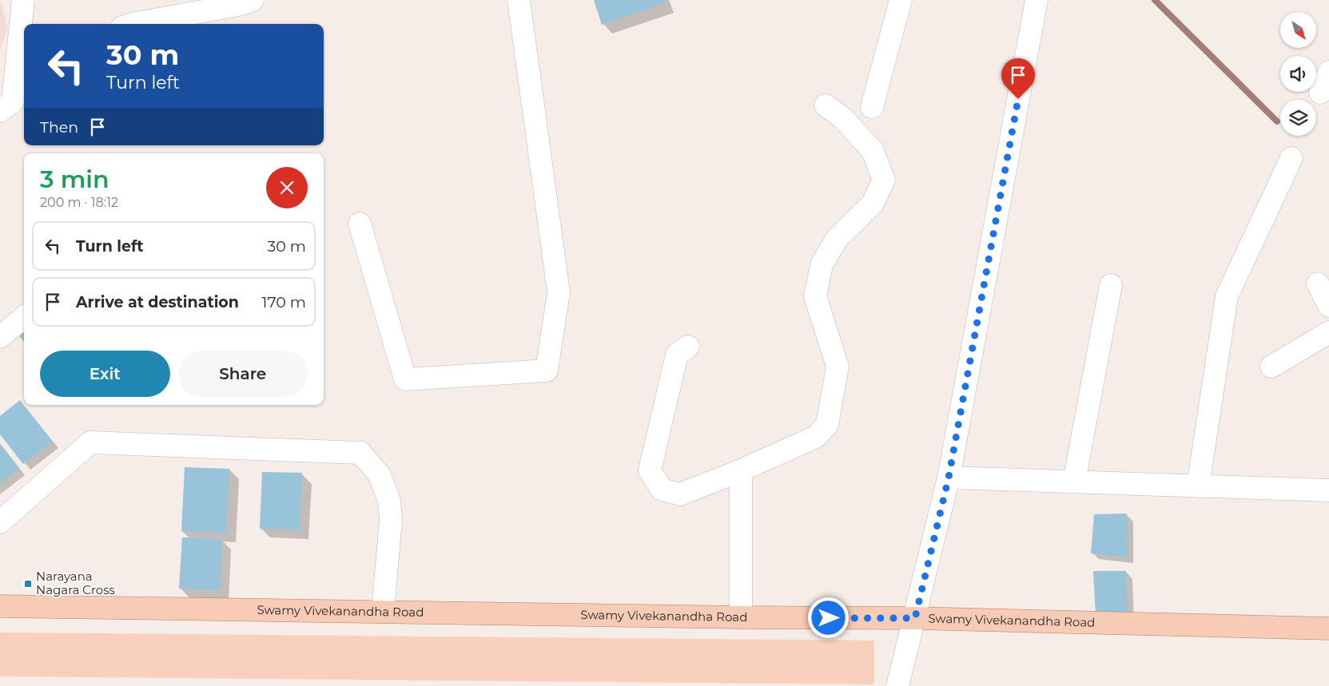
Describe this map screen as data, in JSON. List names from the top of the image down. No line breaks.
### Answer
{"streets":{"main road":["Swamy Vivekanandha Road"]},"places":{"transit":["Narayana Nagara Cross"]},"north":"bottom right","page":{"turn":["30 m","Turn left"],"then":"Then","heading":["3 min","200 m · 18:12"],"list":[{"name":"Turn left","value":"30 m"},{"name":"Arrive at destination","value":"170 m"}],"buttons":["Exit","Share"]}}
